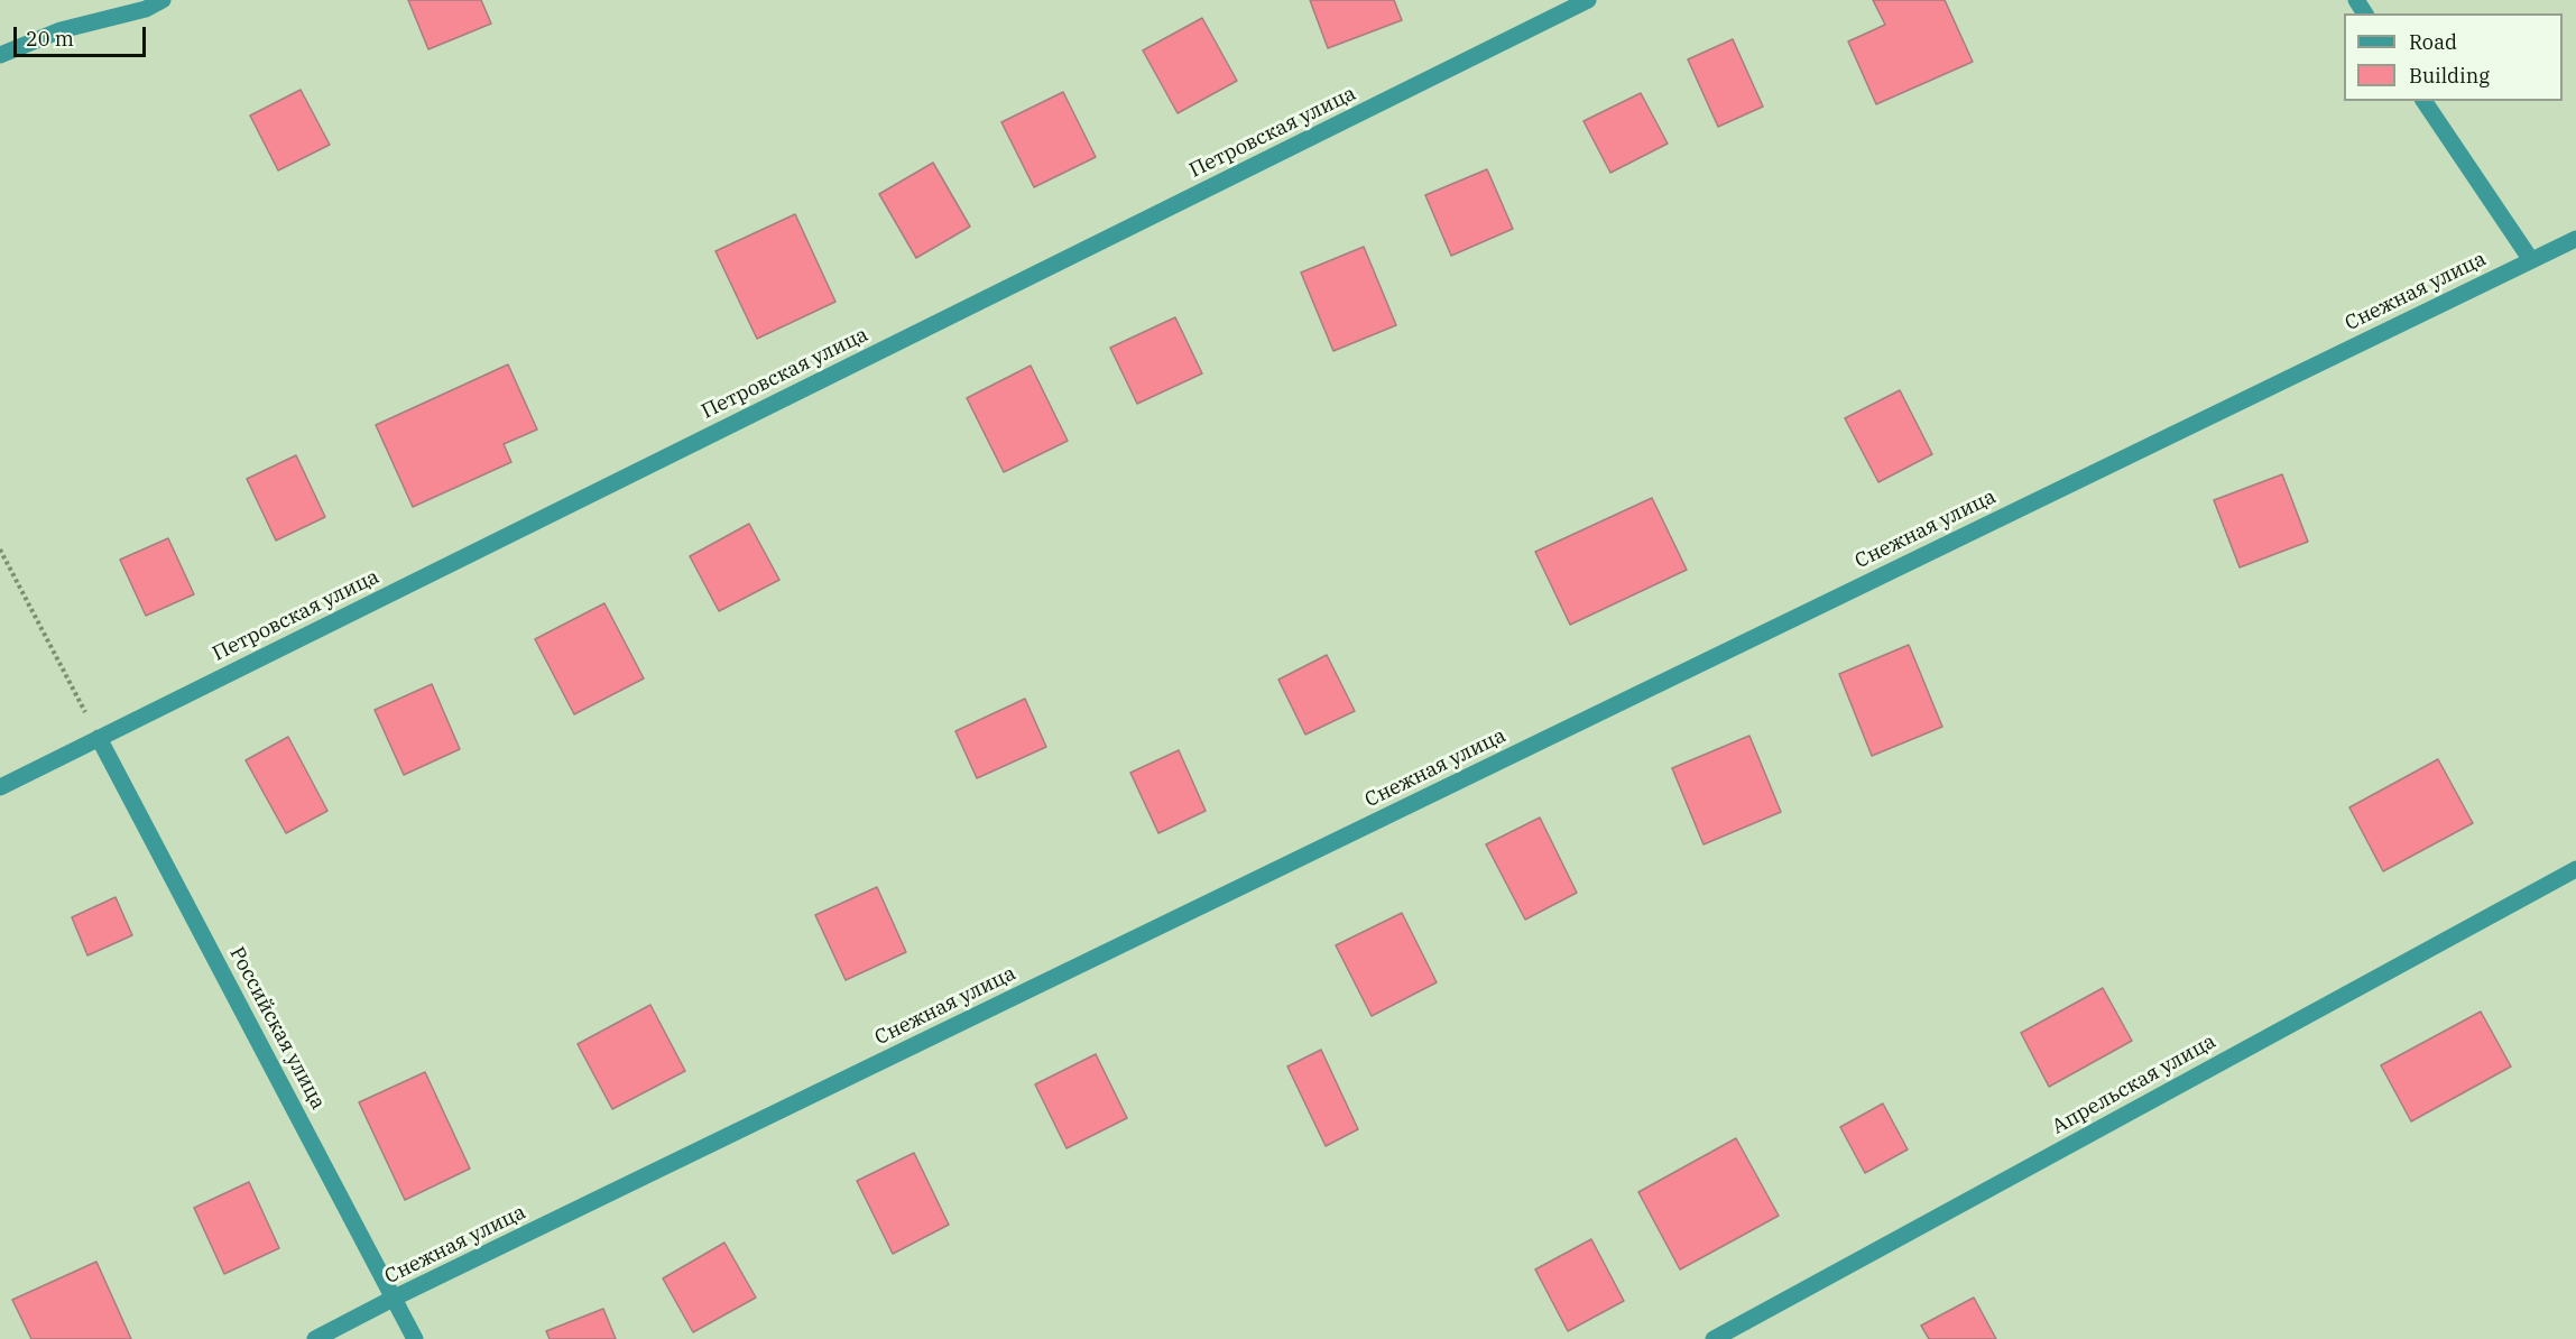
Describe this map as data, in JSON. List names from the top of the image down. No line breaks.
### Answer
{"streets":{"street":["Петровская улица","Снежная улица","Российская улица","Апрельская улица"]},"crossings":[["Петровская улица","Российская улица"],["Снежная улица","Российская улица"]],"legend":["Road","Building"],"scale_bar":"20 m"}
